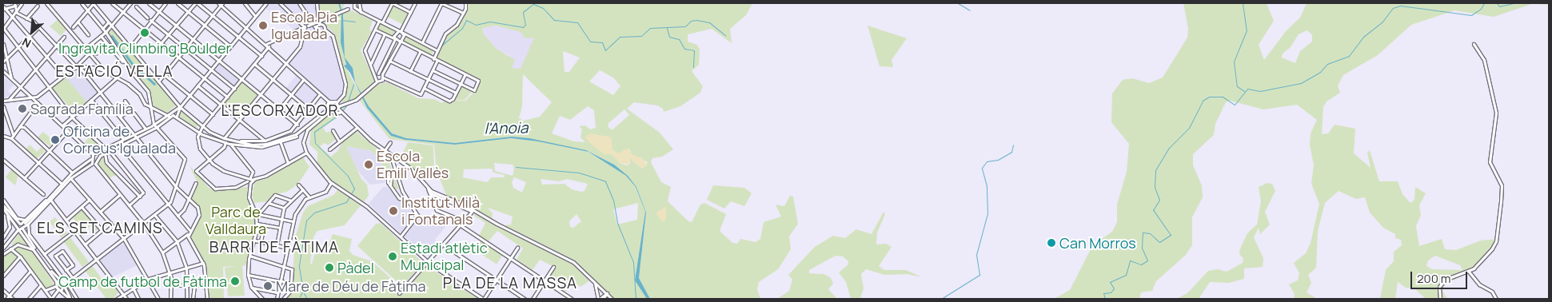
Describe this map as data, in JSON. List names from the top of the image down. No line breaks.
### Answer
{"districts":["ESTACIÓ VELLA","L'ESCORXADOR","ELS SET CAMINS","BARRI DE FÀTIMA","PLA DE LA MASSA"],"water":["l'Anoia"],"parks":["Parc de Valldaura"],"places":["Escola Pia Igualada","Ingravita Climbing Boulder","Sagrada Família","Oficina de Correus Igualada","Escola Emili Vallès","Institut Milà i Fontanals","Can Morros","Estadi atlètic Municipal","Pàdel","Camp de futbol de Fàtima","Mare de Déu de Fàtima"],"scale_bar":"200 m","north":"bottom left"}
